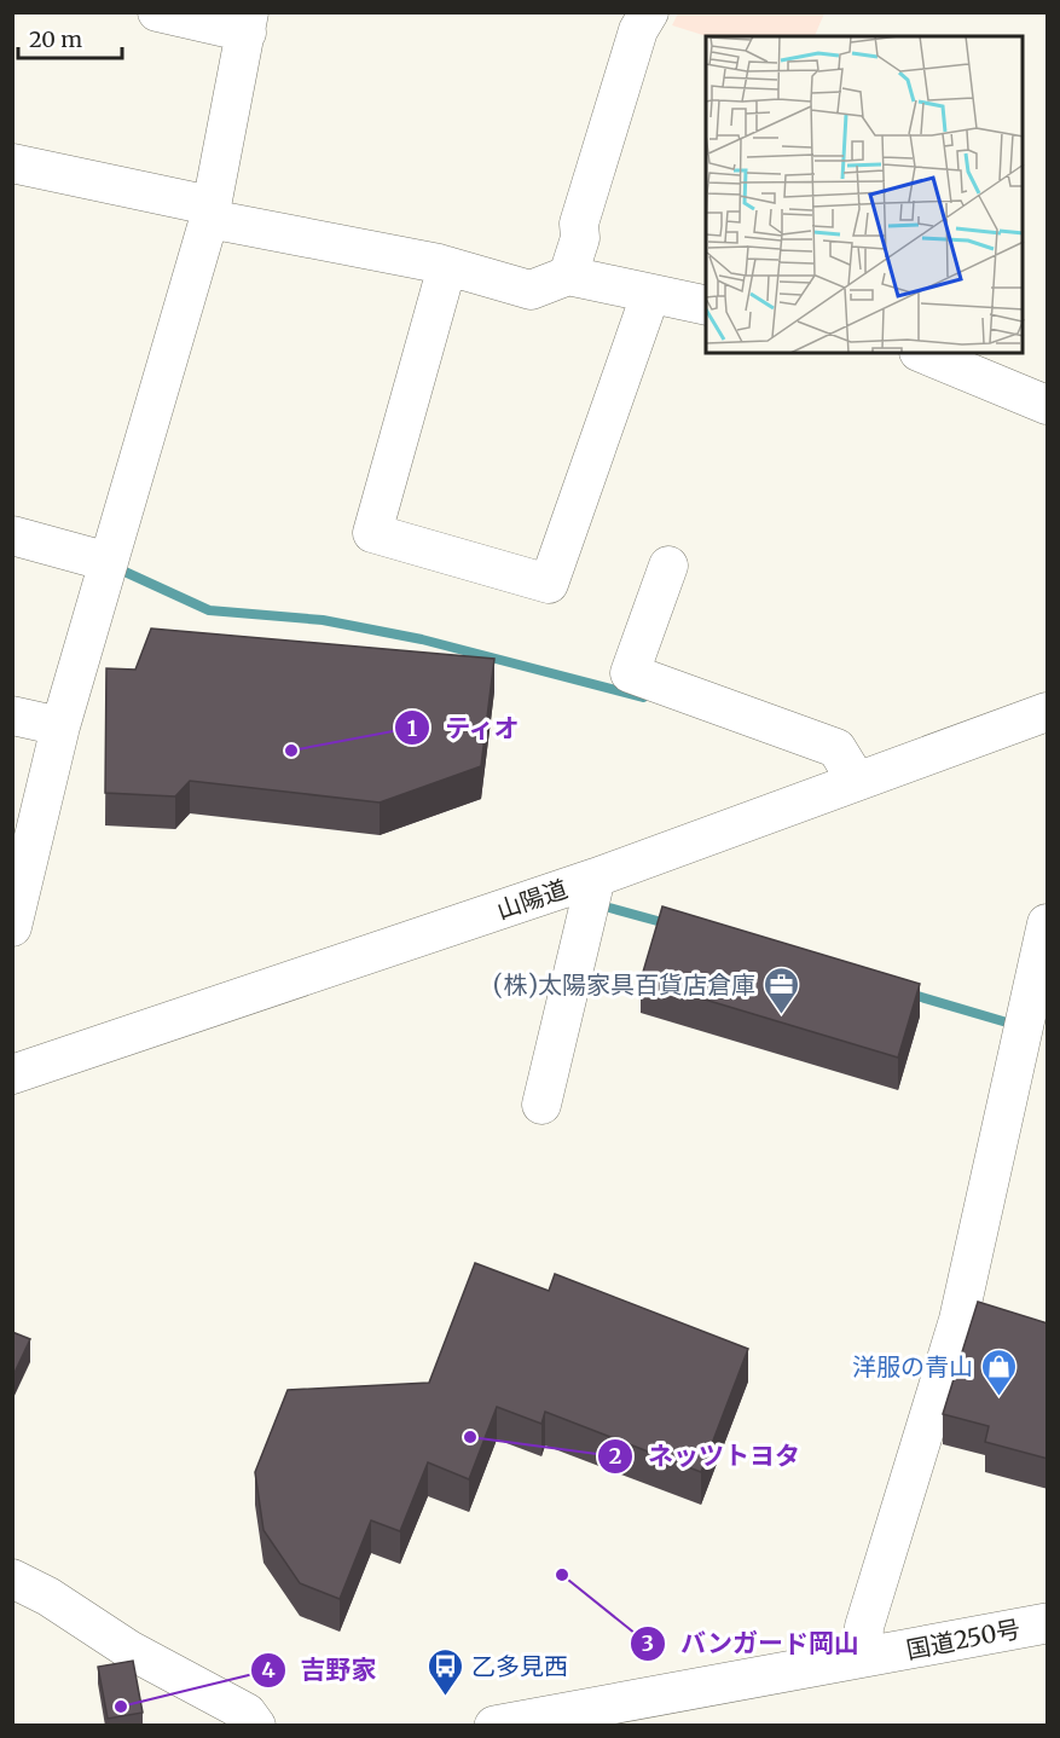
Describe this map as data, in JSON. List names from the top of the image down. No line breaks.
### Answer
{"streets":{"highway":["国道250号"],"street":["山陽道"]},"places":{"other":["ティオ","ネッツトヨタ","バンガード岡山","吉野家"],"office":["(株)太陽家具百貨店倉庫"],"shop":["洋服の青山"],"bus stop":["乙多見西"]},"scale_bar":"20 m"}
